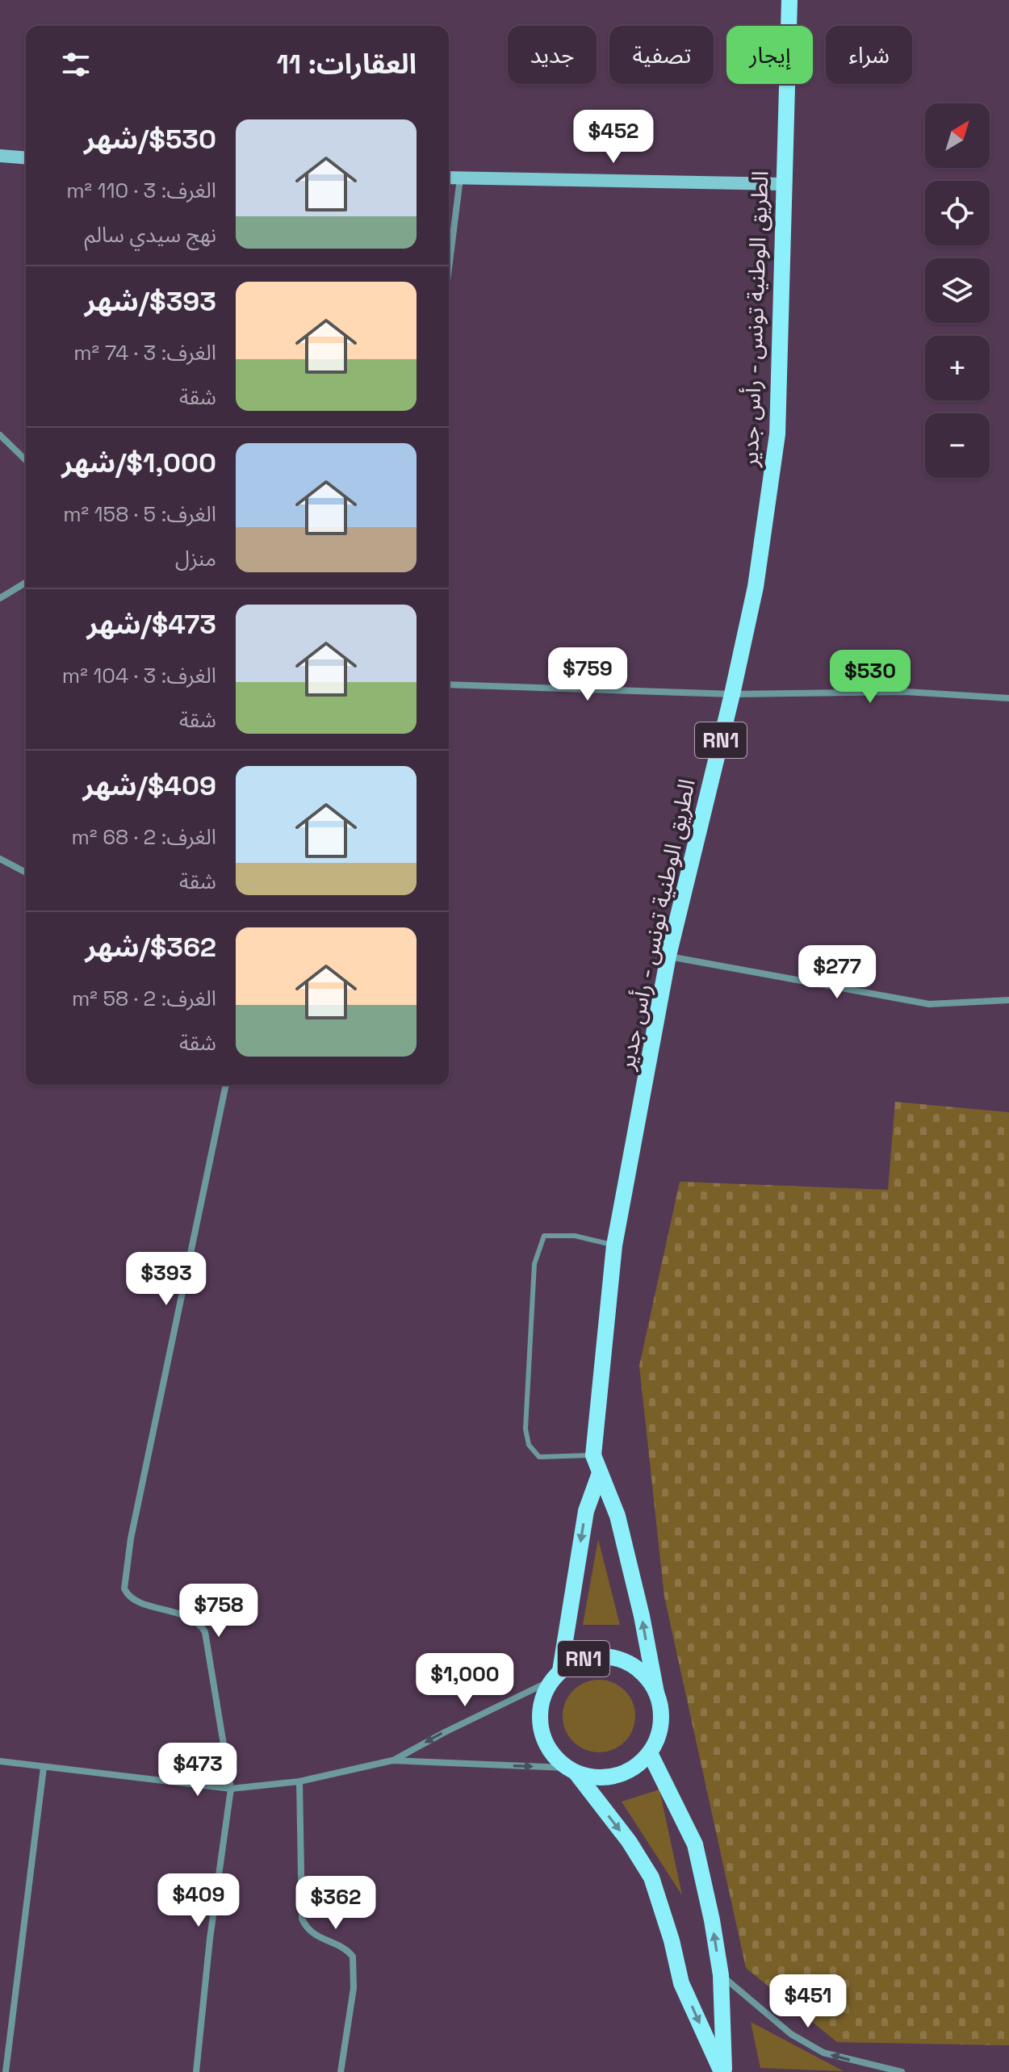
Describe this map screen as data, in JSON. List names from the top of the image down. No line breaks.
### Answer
{"streets":{"main road":["الطريق الوطنية تونس - رأس جدير","RN1"]},"crossings":[["الطريق الوطنية تونس - رأس جدير","RN1"]],"north":"top right","page":{"chip":["شراء","إيجار","تصفية","جديد"],"heading":"العقارات: 11","map_buttons":["+","−"],"list":[{"name":"$530/شهر","note":"الغرف: 3 · 110 m² · نهج سيدي سالم"},{"name":"$393/شهر","note":"الغرف: 3 · 74 m² · شقة"},{"name":"$1,000/شهر","note":"الغرف: 5 · 158 m² · منزل"},{"name":"$473/شهر","note":"الغرف: 3 · 104 m² · شقة"},{"name":"$409/شهر","note":"الغرف: 2 · 68 m² · شقة"},{"name":"$362/شهر","note":"الغرف: 2 · 58 m² · شقة"}],"price":["$452","$759","$530","$277","$393","$758","$1,000","$473","$409","$362","$451"]}}
